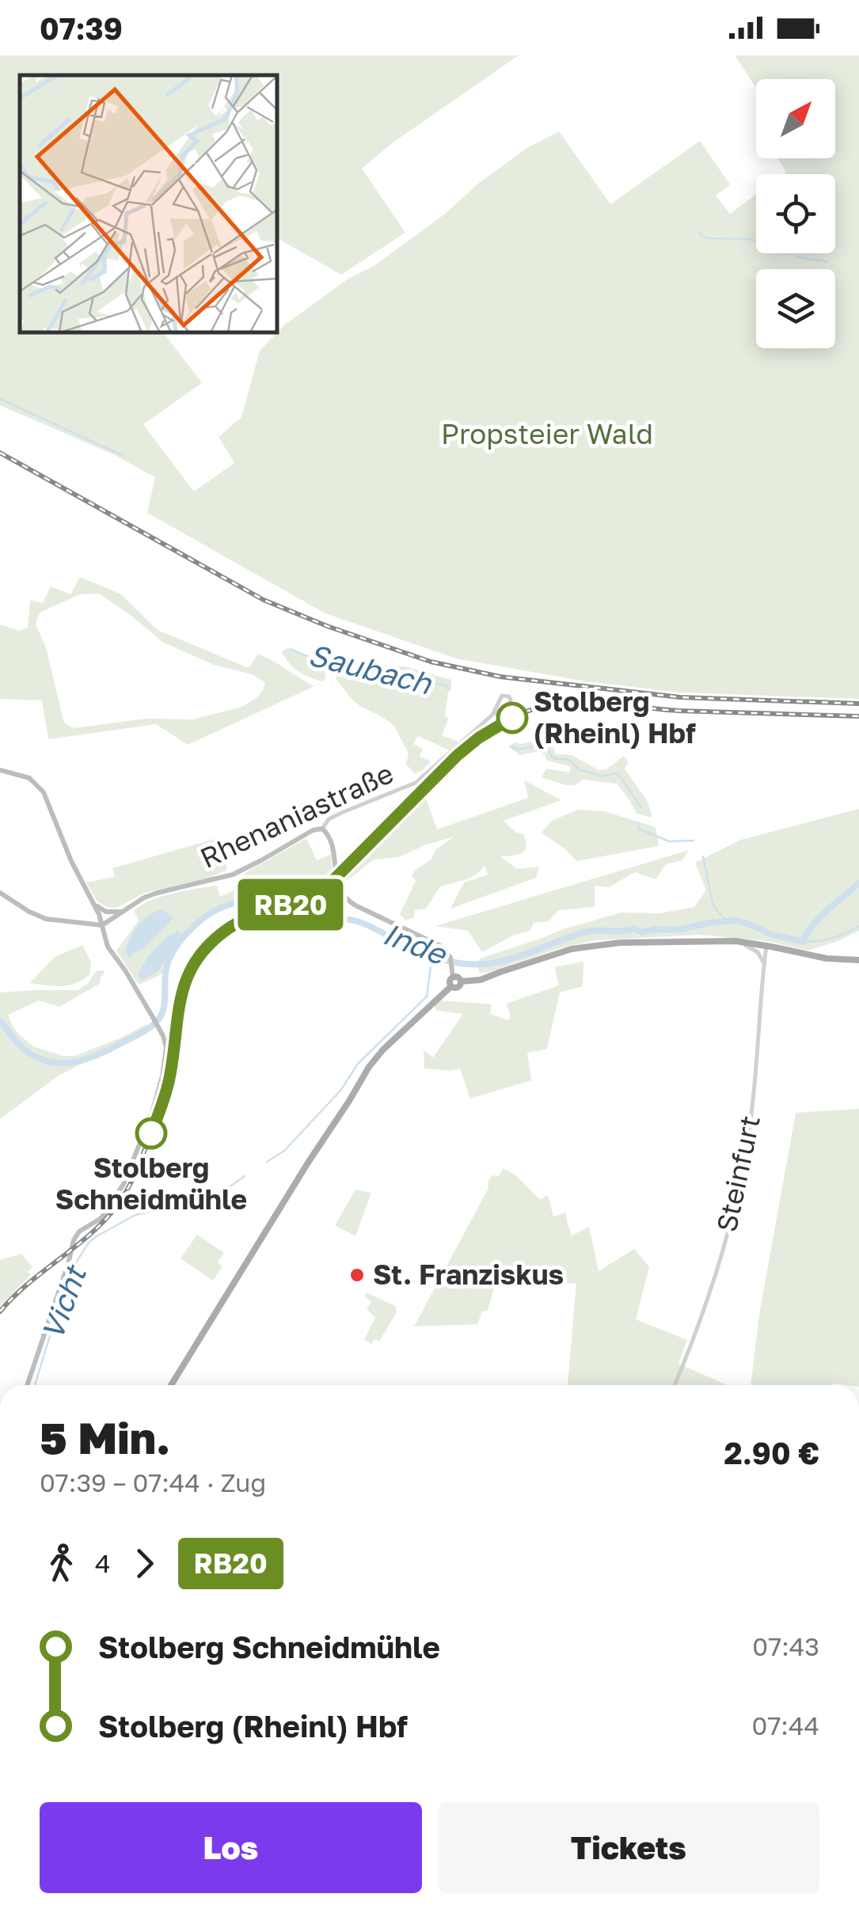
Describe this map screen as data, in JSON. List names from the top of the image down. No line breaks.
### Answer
{"streets":{"main road":["Rhenaniastraße"],"street":["Steinfurt"]},"water":["Saubach","Inde","Vicht"],"parks":["Propsteier Wald"],"places":["Stolberg (Rheinl) Hbf","Stolberg Schneidmühle","St. Franziskus"],"north":"top right","page":{"status":"07:39","on_map":"RB20","heading":["5 Min.","07:39 – 07:44 · Zug","2.90 €"],"legs":["4","RB20"],"list":[{"name":"Stolberg Schneidmühle","value":"07:43"},{"name":"Stolberg (Rheinl) Hbf","value":"07:44"}],"buttons":["Los","Tickets"]}}
